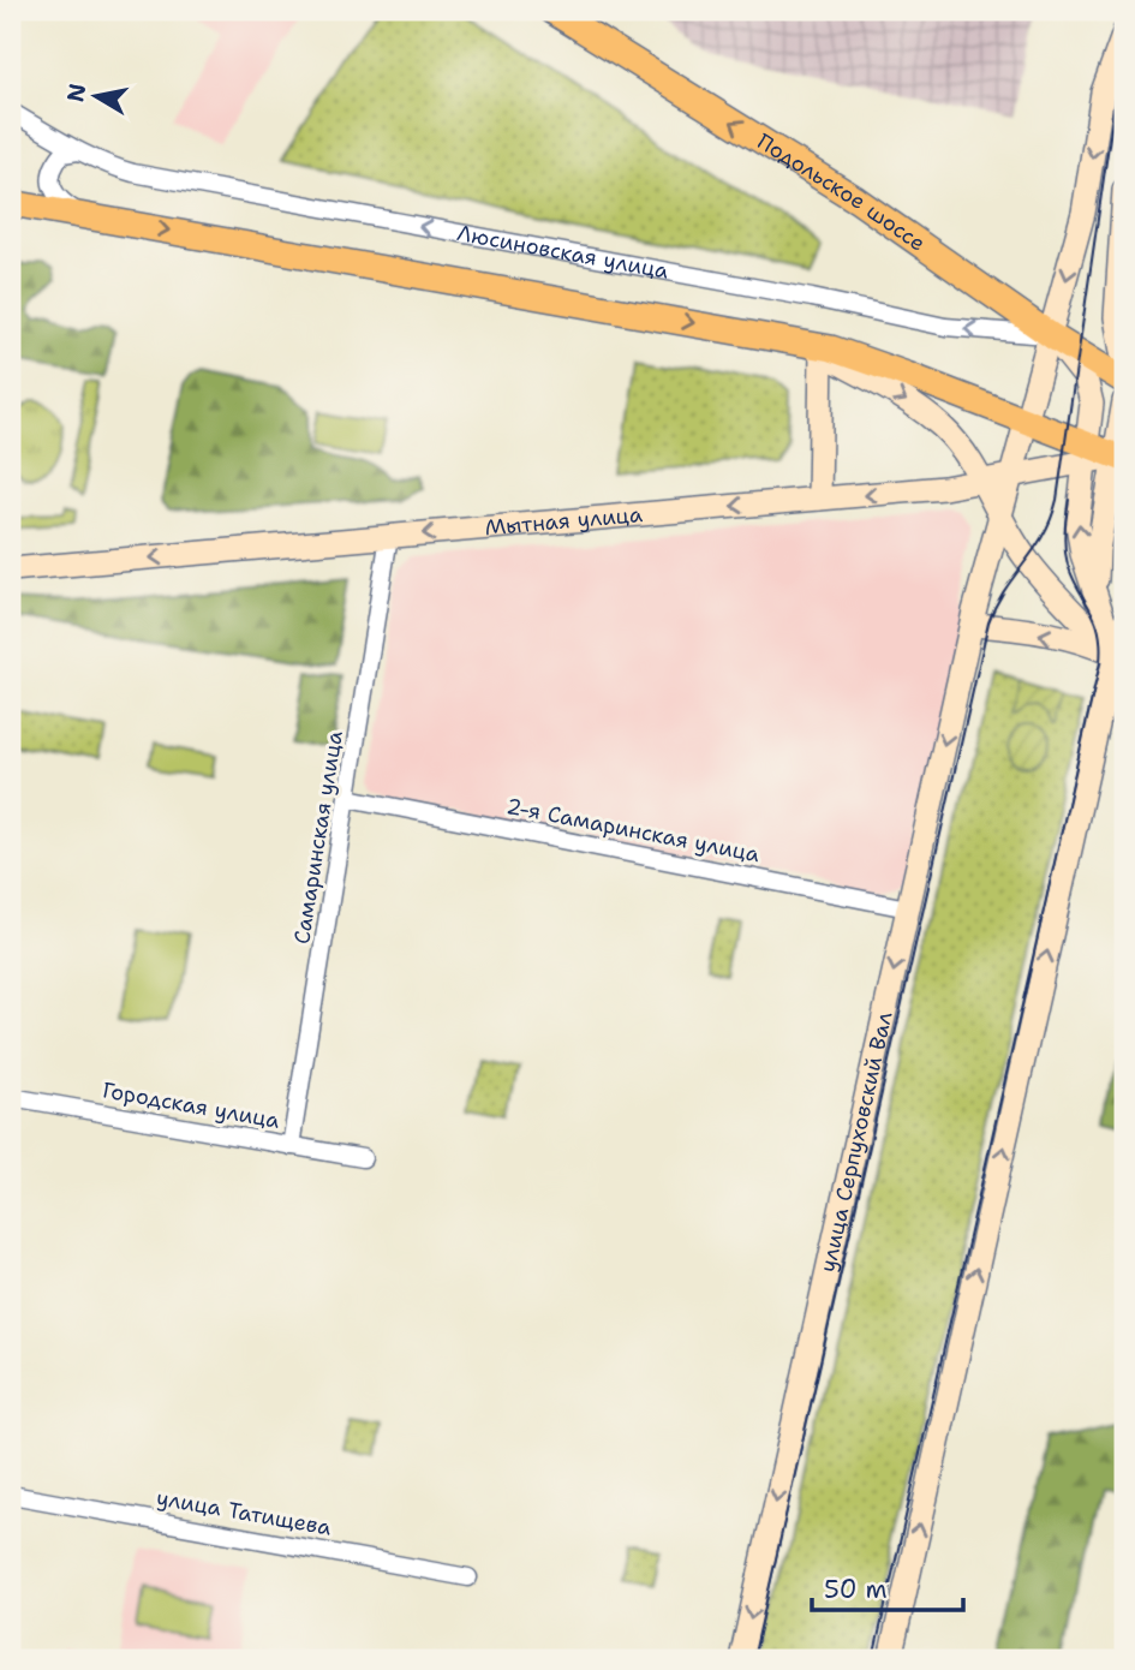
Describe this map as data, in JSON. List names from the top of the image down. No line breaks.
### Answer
{"streets":{"main road":["Подольское шоссе","Мытная улица","улица Серпуховский Вал"],"street":["Люсиновская улица","2-я Самаринская улица","Самаринская улица","Городская улица","улица Татищева"]},"crossings":[["Подольское шоссе","Люсиновская улица"],["Подольское шоссе","улица Серпуховский Вал"],["Люсиновская улица","улица Серпуховский Вал"],["Мытная улица","Самаринская улица"],["Мытная улица","улица Серпуховский Вал"],["2-я Самаринская улица","Самаринская улица"],["2-я Самаринская улица","улица Серпуховский Вал"],["Самаринская улица","Городская улица"]],"one_way":["Люсиновская улица"],"scale_bar":"50 m","north":"left"}
